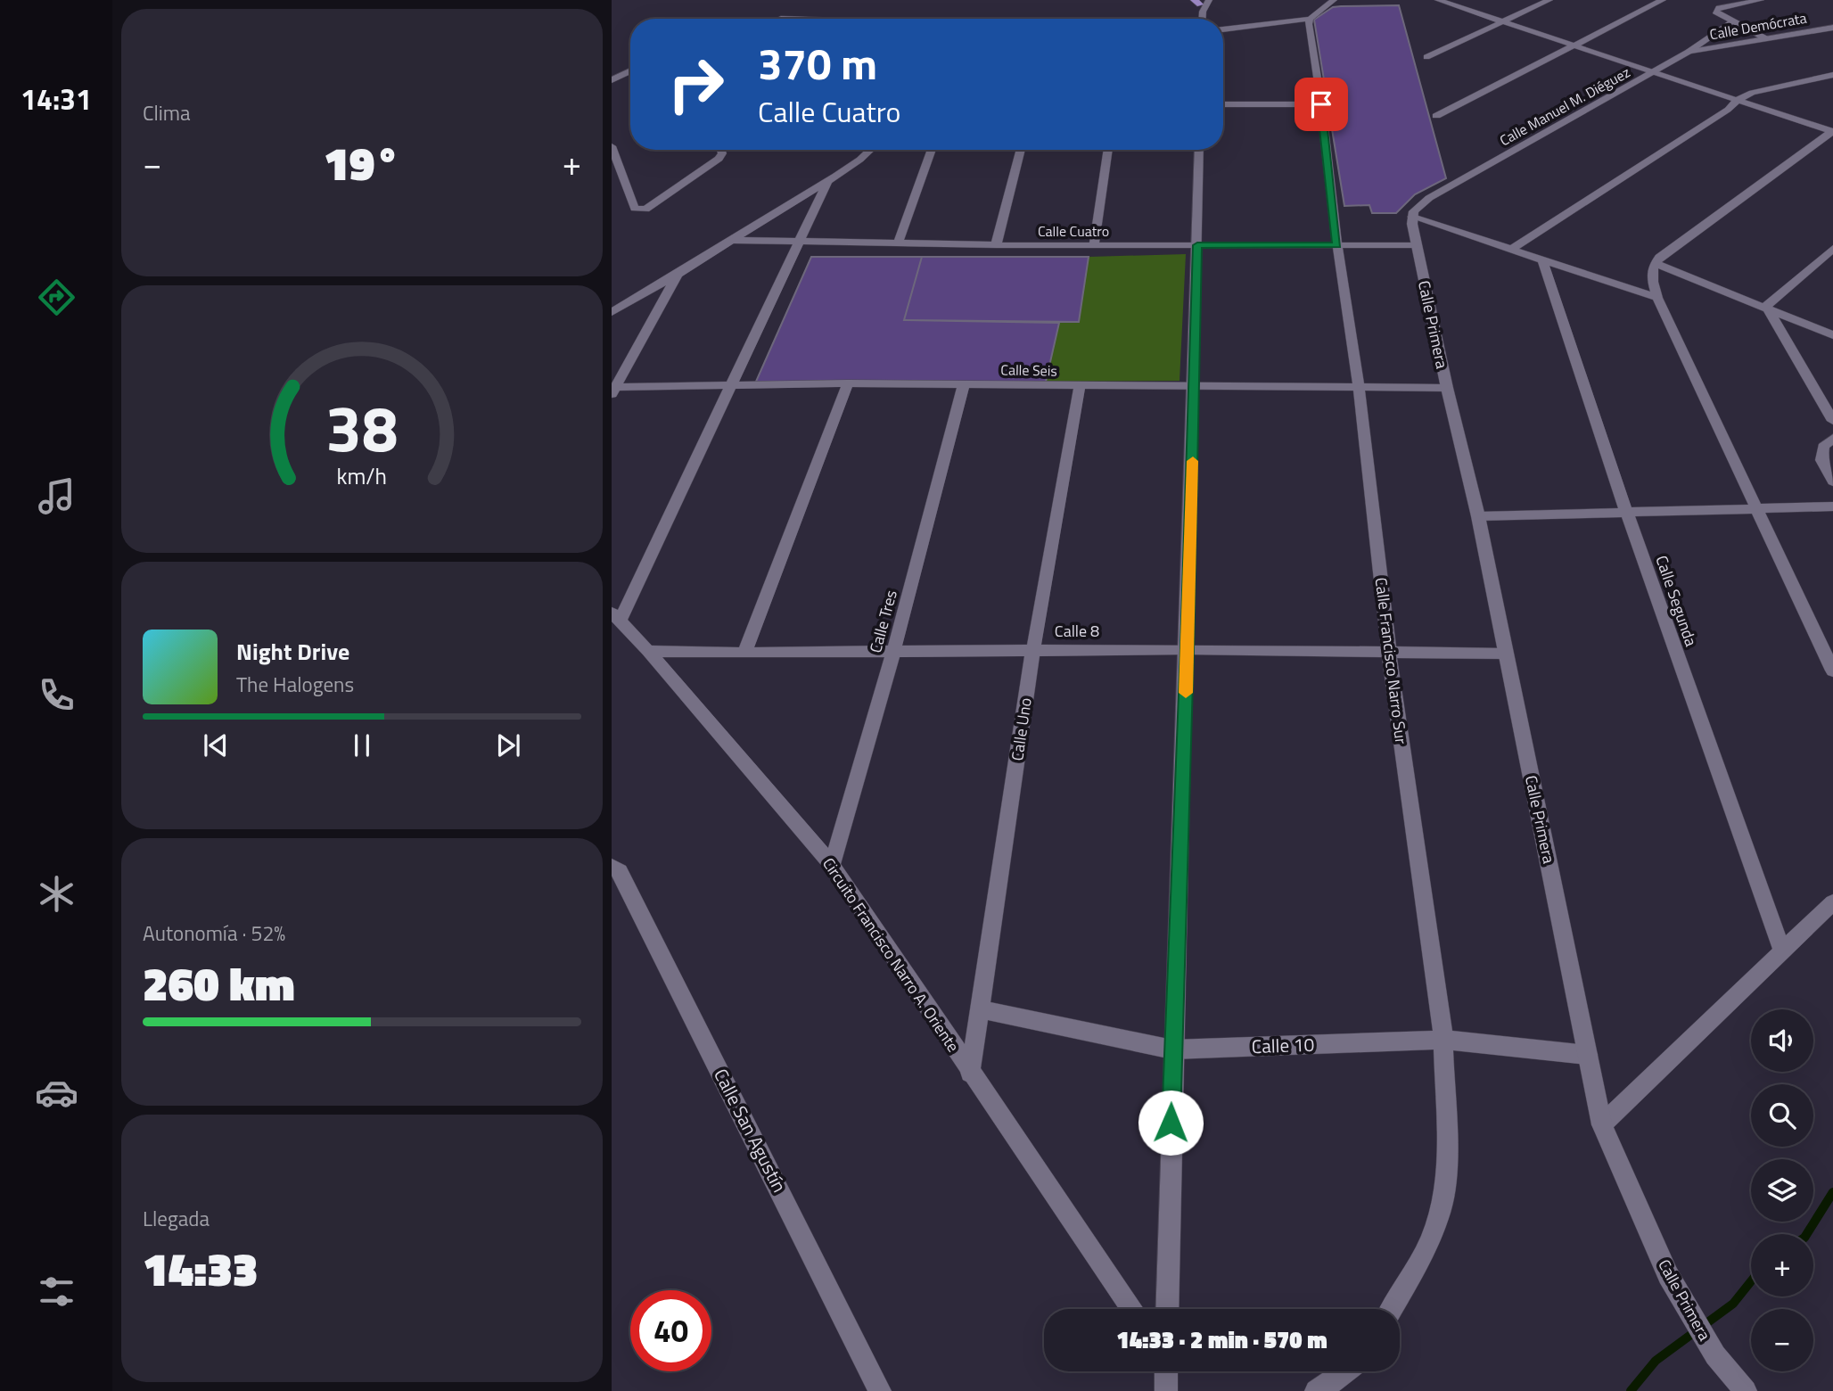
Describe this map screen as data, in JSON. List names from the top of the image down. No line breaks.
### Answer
{"streets":{"street":["Calle Demócrata","Calle Manuel M. Diéguez","Calle Cuatro","Calle Primera","Calle Seis","Calle Segunda","Calle Tres","Calle 8","Calle Francisco Narro Sur","Calle Uno","Circuito Francisco Narro A. Oriente","Calle 10","Calle San Agustín"]},"crossings":[["Calle Demócrata","Calle Manuel M. Diéguez"],["Calle Manuel M. Diéguez","Calle Primera"],["Calle Cuatro","Calle Primera"],["Calle Cuatro","Calle Francisco Narro Sur"],["Calle Primera","Calle Seis"],["Calle Primera","Calle 8"],["Calle Primera","Calle 10"],["Calle Seis","Calle Tres"],["Calle Seis","Calle Francisco Narro Sur"],["Calle Seis","Calle Uno"],["Calle Tres","Calle 8"],["Calle Tres","Circuito Francisco Narro A. Oriente"],["Calle 8","Calle Francisco Narro Sur"],["Calle 8","Calle Uno"],["Calle 8","Circuito Francisco Narro A. Oriente"],["Calle Francisco Narro Sur","Calle 10"],["Calle Uno","Circuito Francisco Narro A. Oriente"],["Calle Uno","Calle 10"]],"page":{"tabs":"14:31","tile":["Clima",["Autonomía · 52%","260 km"],["Llegada","14:33"]],"turn":["370 m","Calle Cuatro"],"heat":["−","19°","+"],"song":["Night Drive","The Halogens"],"map_buttons":["+","−"],"limit":"40","trip":"14:33 · 2 min · 570 m","gauge":["38","km/h"]}}
